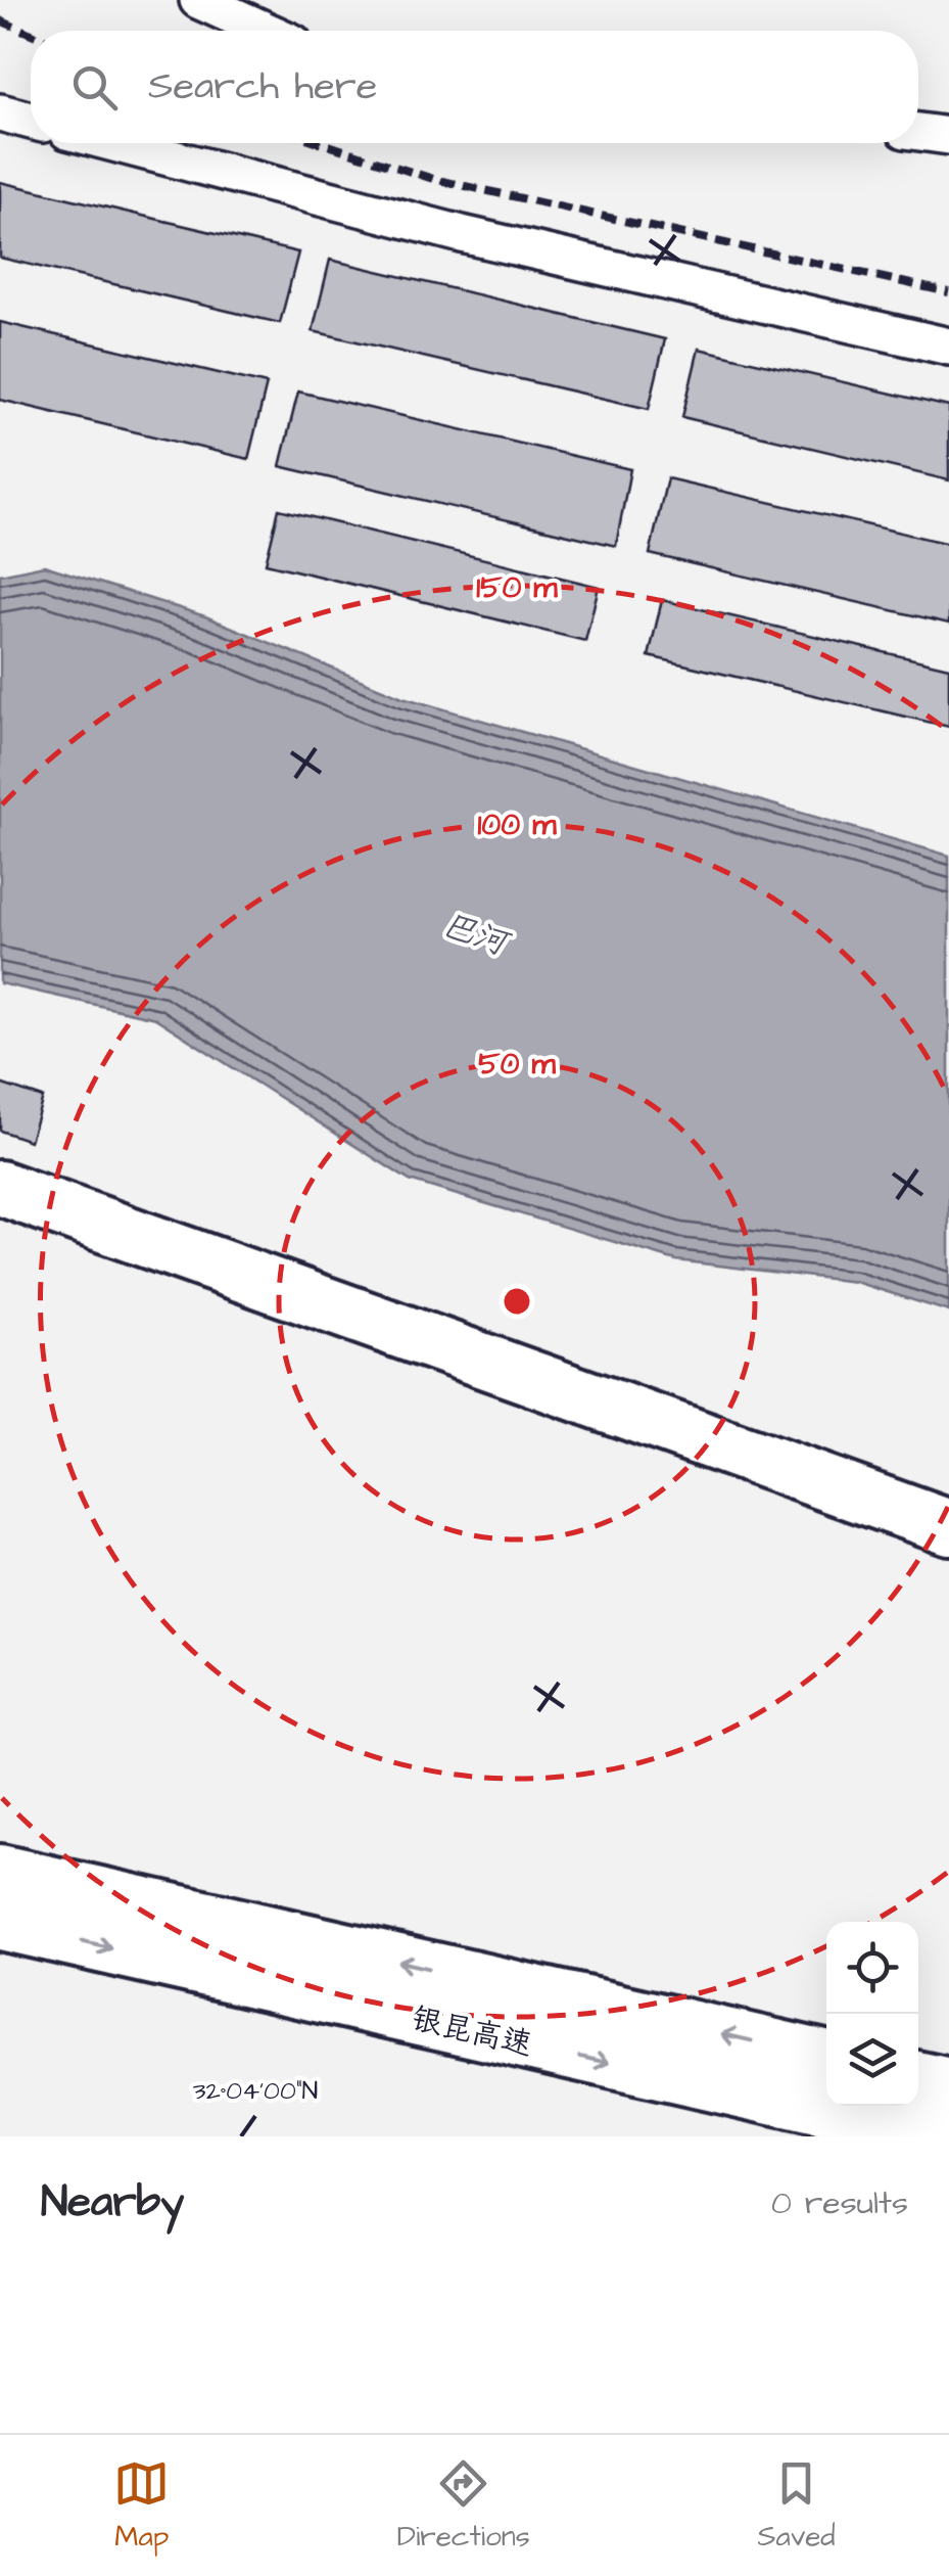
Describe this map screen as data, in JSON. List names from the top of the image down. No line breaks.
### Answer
{"streets":{"highway":["银昆高速"]},"water":["巴河"],"page":{"search":"Search here","heading":["Nearby","0 results"],"nav":["Map","Directions","Saved"]},"coordinates":["32°04'00\"N"],"rings":["150 m","100 m","50 m"]}
